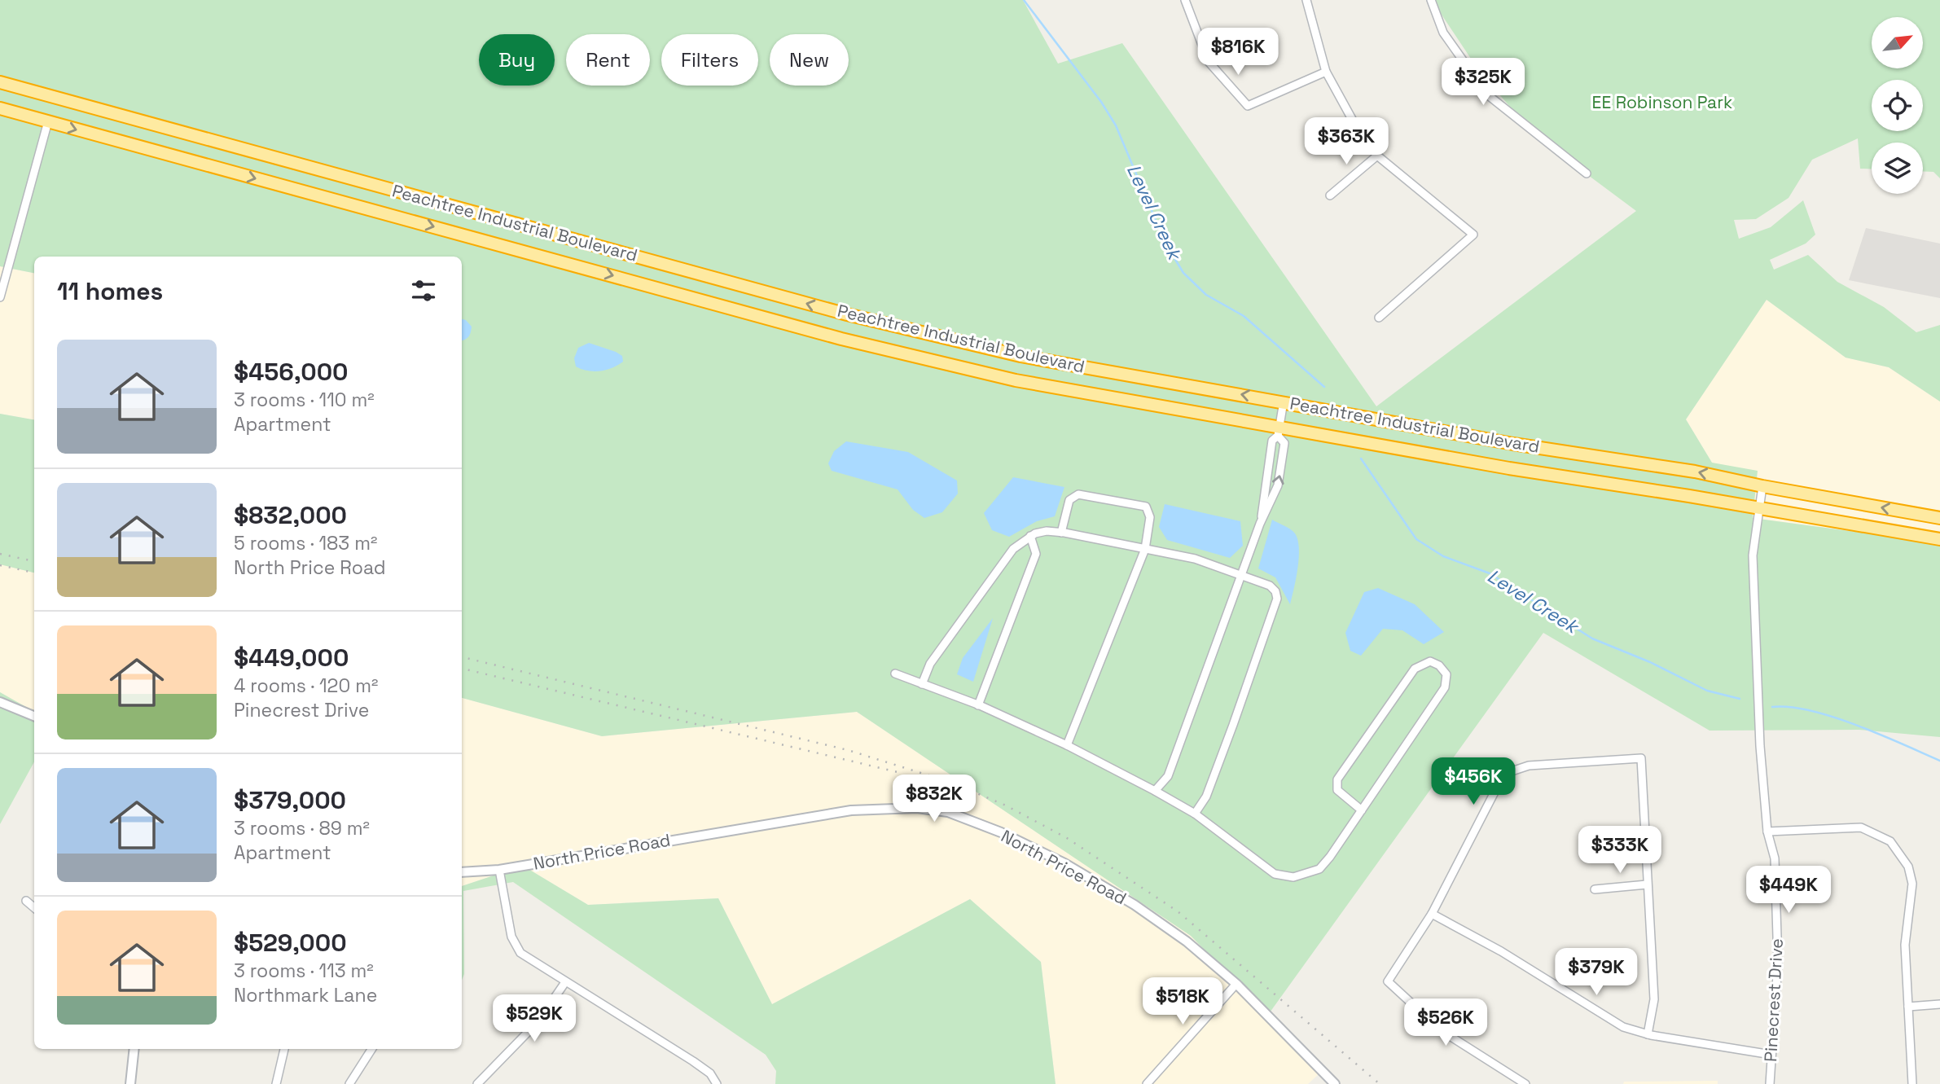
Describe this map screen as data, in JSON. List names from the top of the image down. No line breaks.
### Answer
{"streets":{"highway":["Peachtree Industrial Boulevard"],"street":["North Price Road","Pinecrest Drive"]},"crossings":[["Peachtree Industrial Boulevard","Pinecrest Drive"]],"water":["Level Creek"],"parks":["EE Robinson Park"],"north":"top right","page":{"price":["$816K","$325K","$363K","$456K","$832K","$333K","$449K","$379K","$518K","$529K","$526K"],"chip":["Buy","Rent","Filters","New"],"heading":"11 homes","list":[{"name":"$456,000","note":"3 rooms · 110 m² · Apartment"},{"name":"$832,000","note":"5 rooms · 183 m² · North Price Road"},{"name":"$449,000","note":"4 rooms · 120 m² · Pinecrest Drive"},{"name":"$379,000","note":"3 rooms · 89 m² · Apartment"},{"name":"$529,000","note":"3 rooms · 113 m² · Northmark Lane"}]}}
